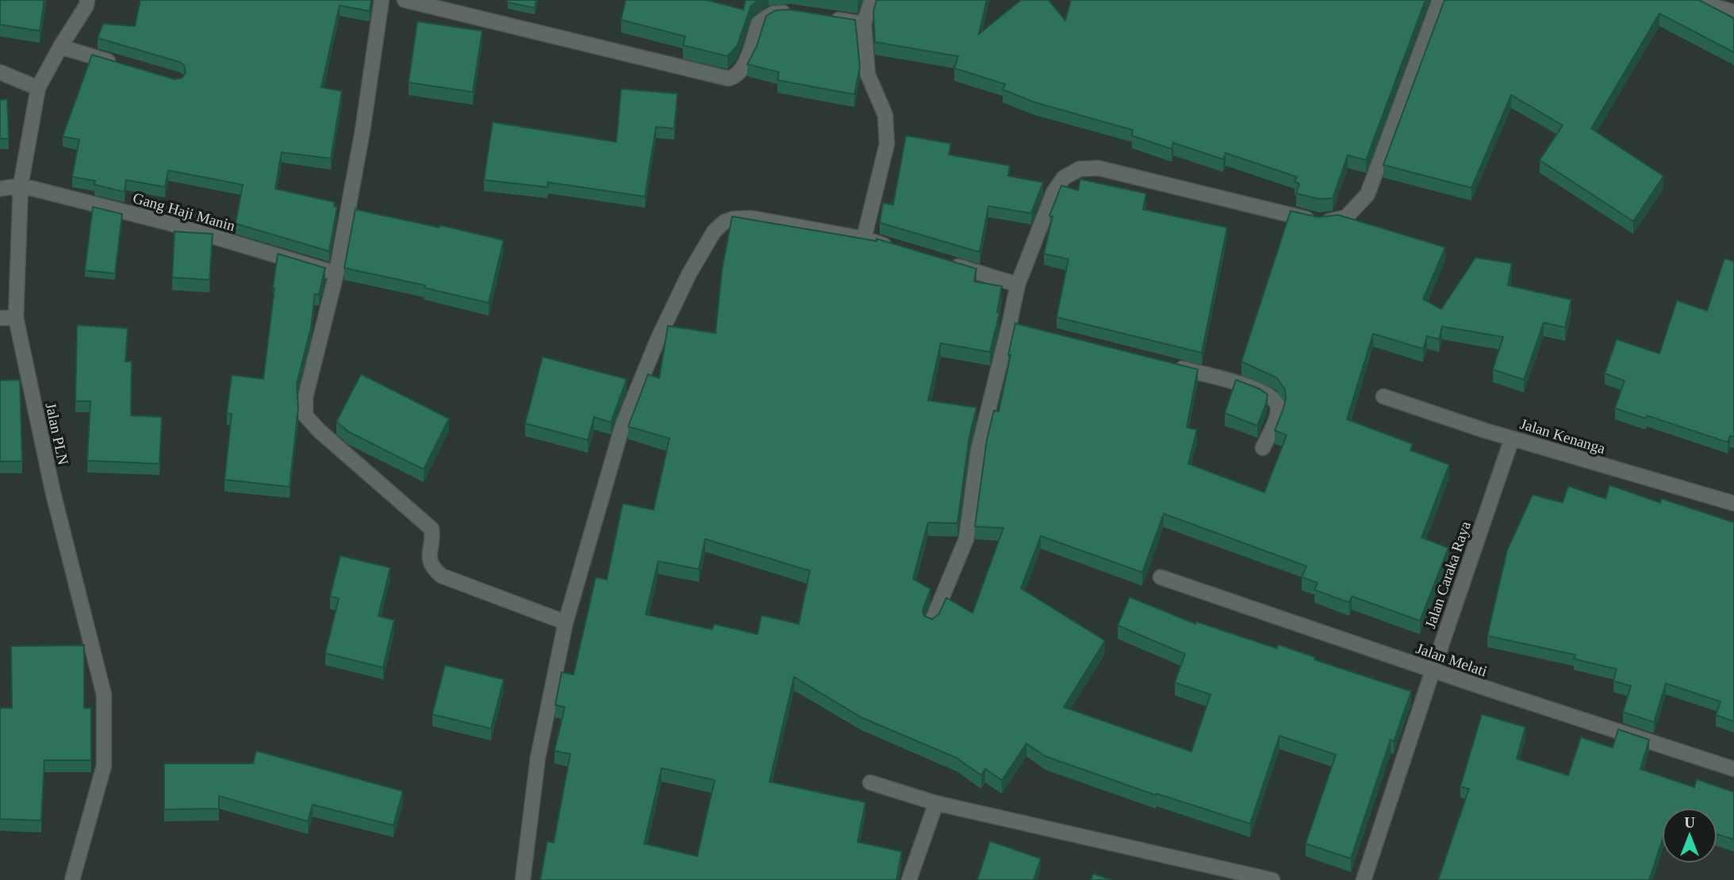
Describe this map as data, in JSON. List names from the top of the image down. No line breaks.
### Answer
{"streets":{"street":["Gang Haji Manin","Jalan PLN","Jalan Kenanga","Jalan Caraka Raya","Jalan Melati"]},"crossings":[["Gang Haji Manin","Jalan PLN"],["Jalan Kenanga","Jalan Caraka Raya"],["Jalan Caraka Raya","Jalan Melati"]],"north":"top"}
